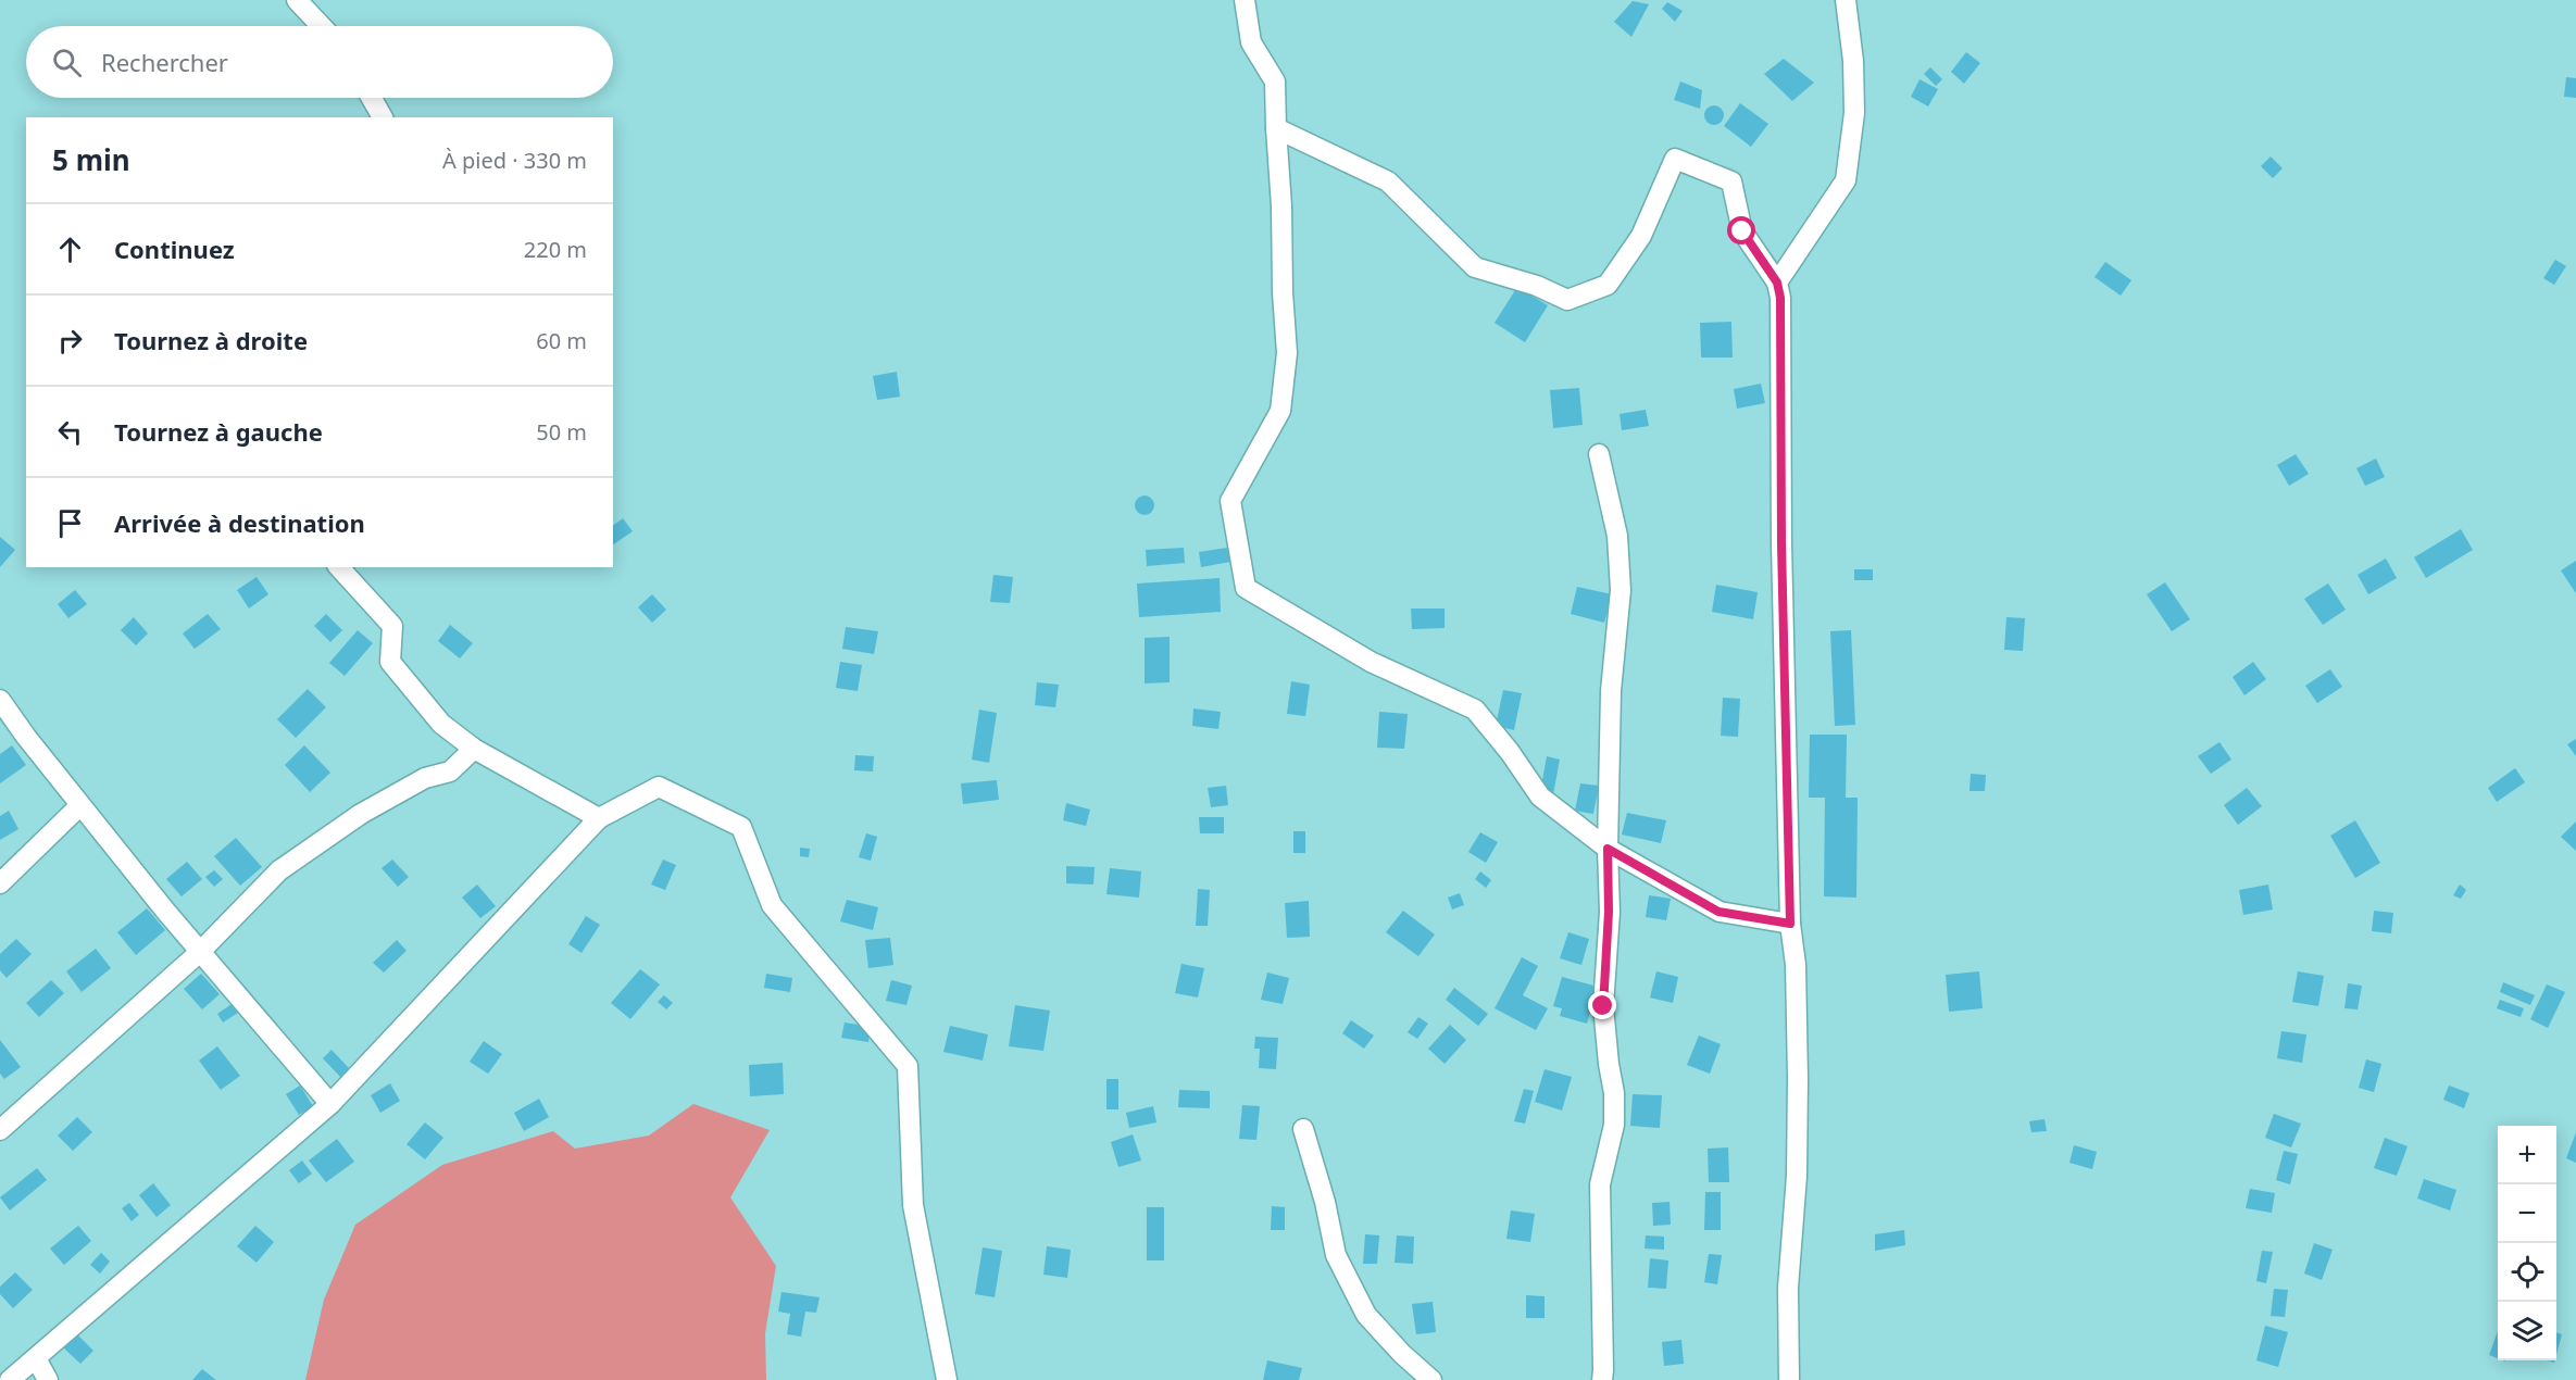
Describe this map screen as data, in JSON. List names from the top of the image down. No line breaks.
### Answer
{"page":{"search":"Rechercher","heading":["5 min","À pied · 330 m"],"list":[["Continuez","220 m"],["Tournez à droite","60 m"],["Tournez à gauche","50 m"],"Arrivée à destination"],"map_buttons":["+","−"]}}
